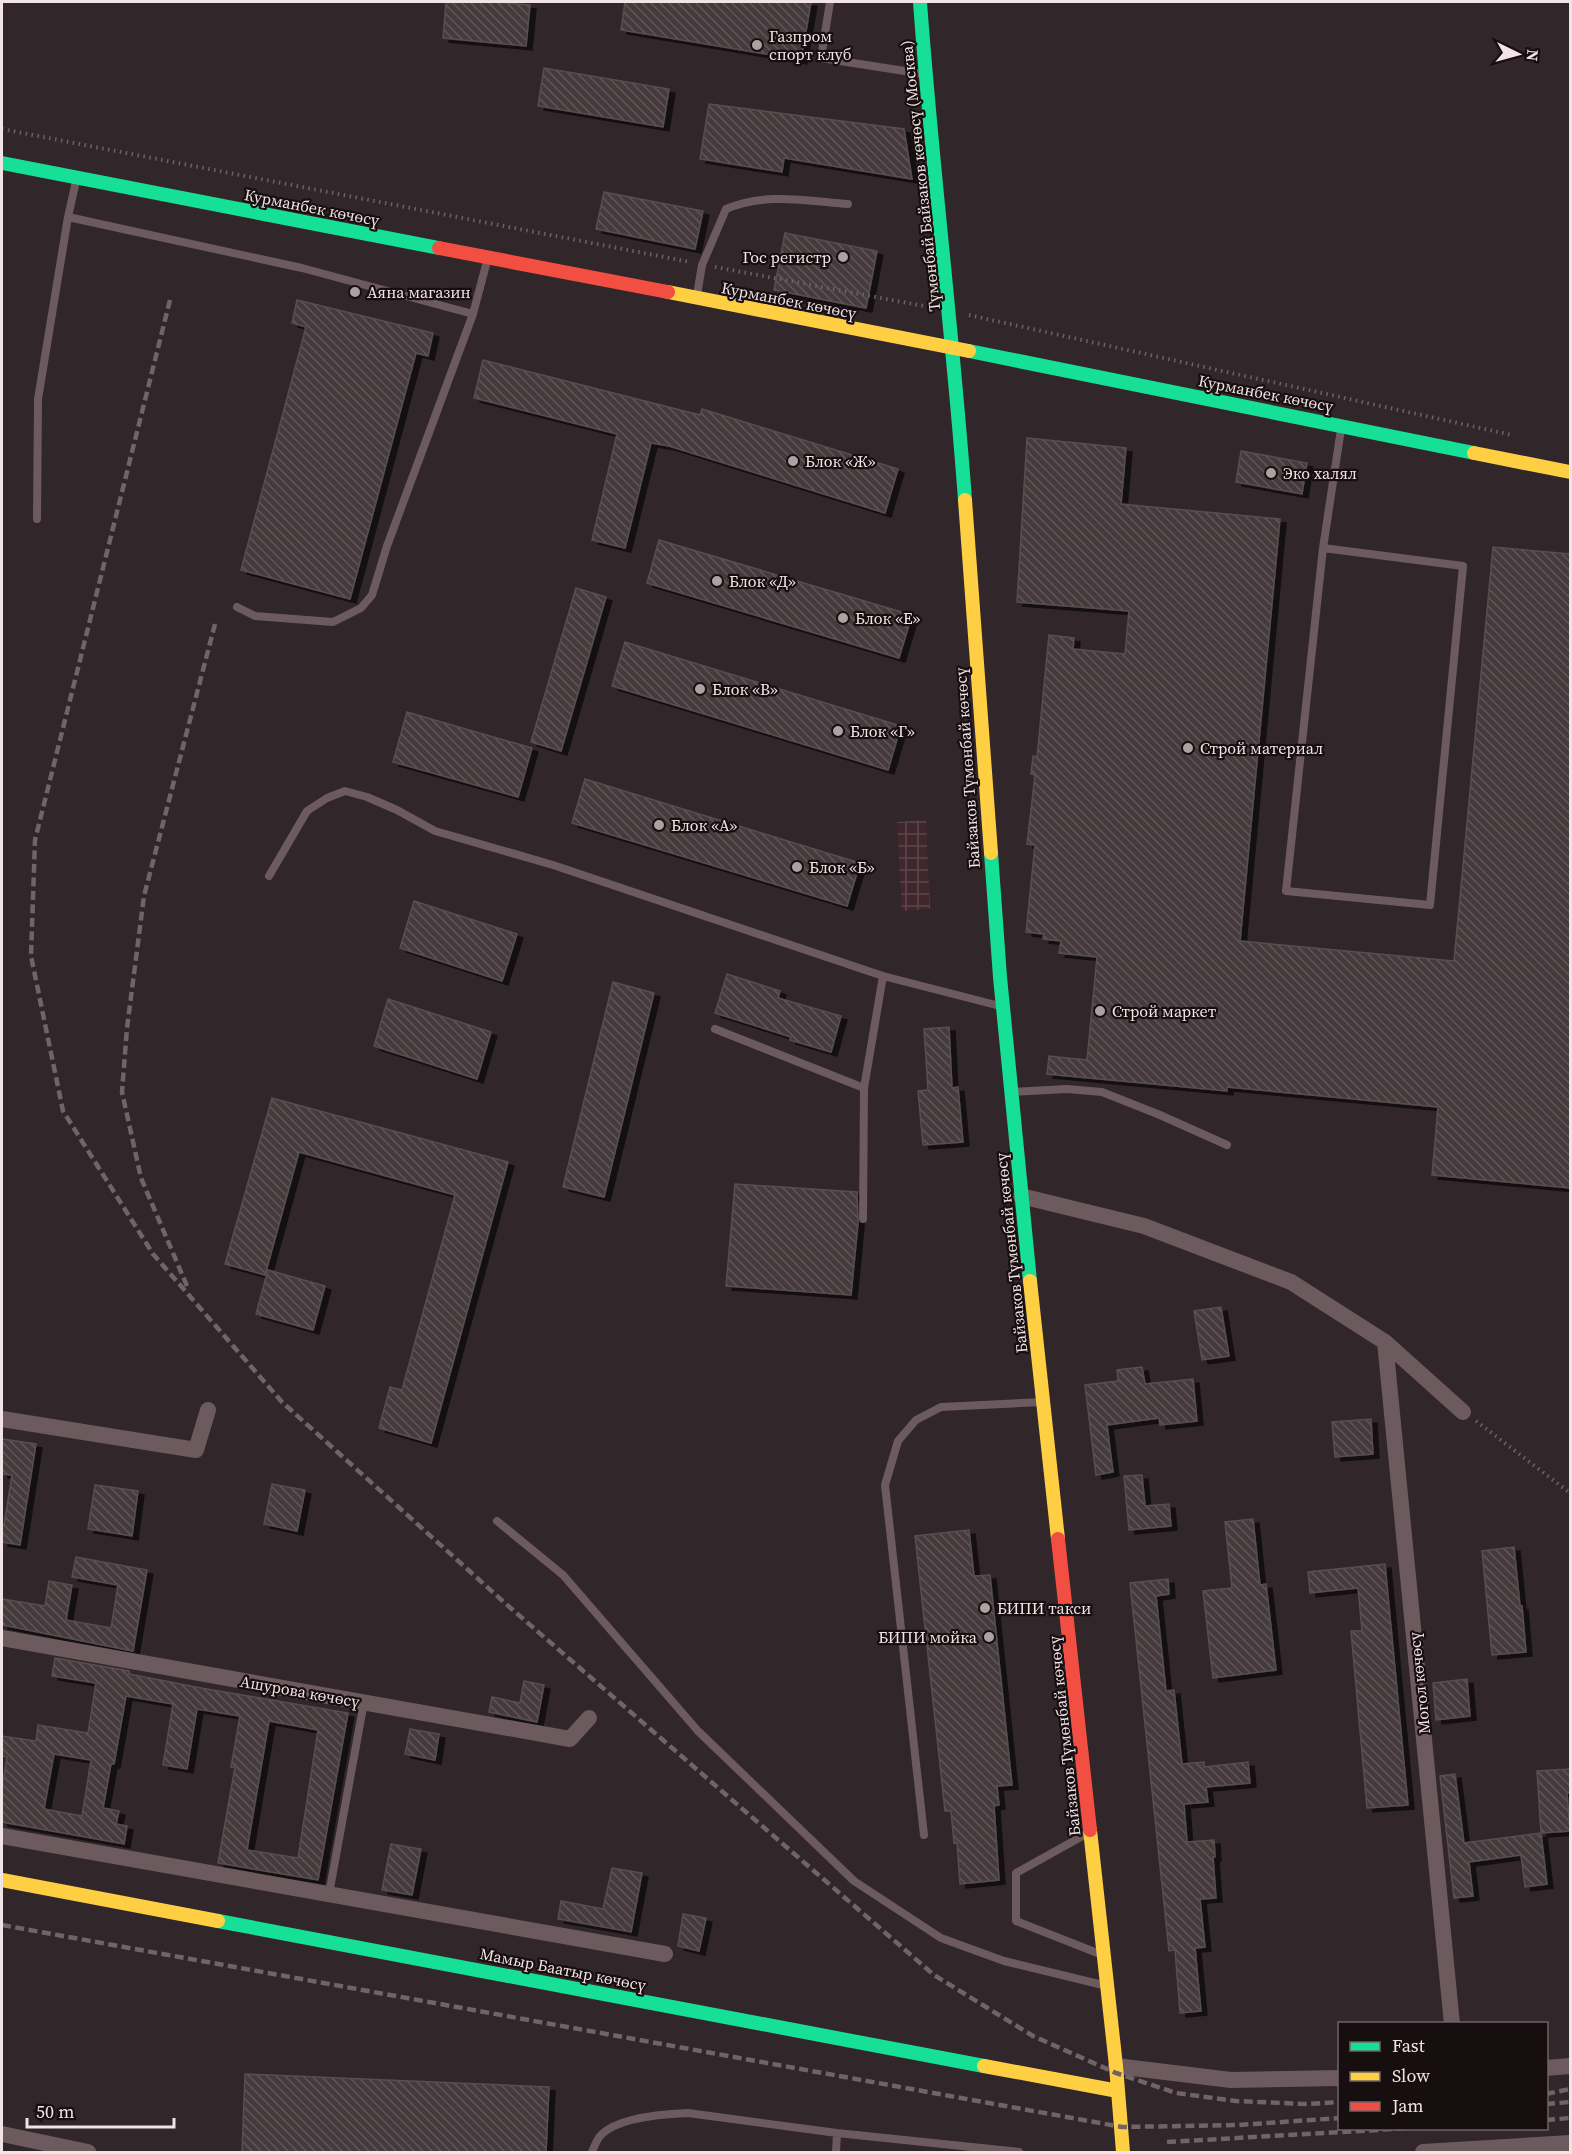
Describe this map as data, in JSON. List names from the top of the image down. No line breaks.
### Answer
{"streets":{"main road":["Түмөнбай Байзаков көчөсү (Москва)","Курманбек көчөсү","Байзаков Түмөнбай көчөсү","Мамыр Баатыр көчөсү"],"street":["Могол көчөсү","Ашурова көчөсү"]},"crossings":[["Түмөнбай Байзаков көчөсү (Москва)","Курманбек көчөсү"],["Түмөнбай Байзаков көчөсү (Москва)","Байзаков Түмөнбай көчөсү"],["Курманбек көчөсү","Байзаков Түмөнбай көчөсү"],["Байзаков Түмөнбай көчөсү","Мамыр Баатыр көчөсү"]],"places":["Газпром спорт клуб","Гос регистр","Аяна магазин","Блок «Ж»","Эко халял","Блок «Д»","Блок «Е»","Блок «В»","Блок «Г»","Строй материал","Блок «А»","Блок «Б»","Строй маркет","БИПИ такси","БИПИ мойка"],"legend":["Fast","Slow","Jam"],"scale_bar":"50 m","north":"right"}
